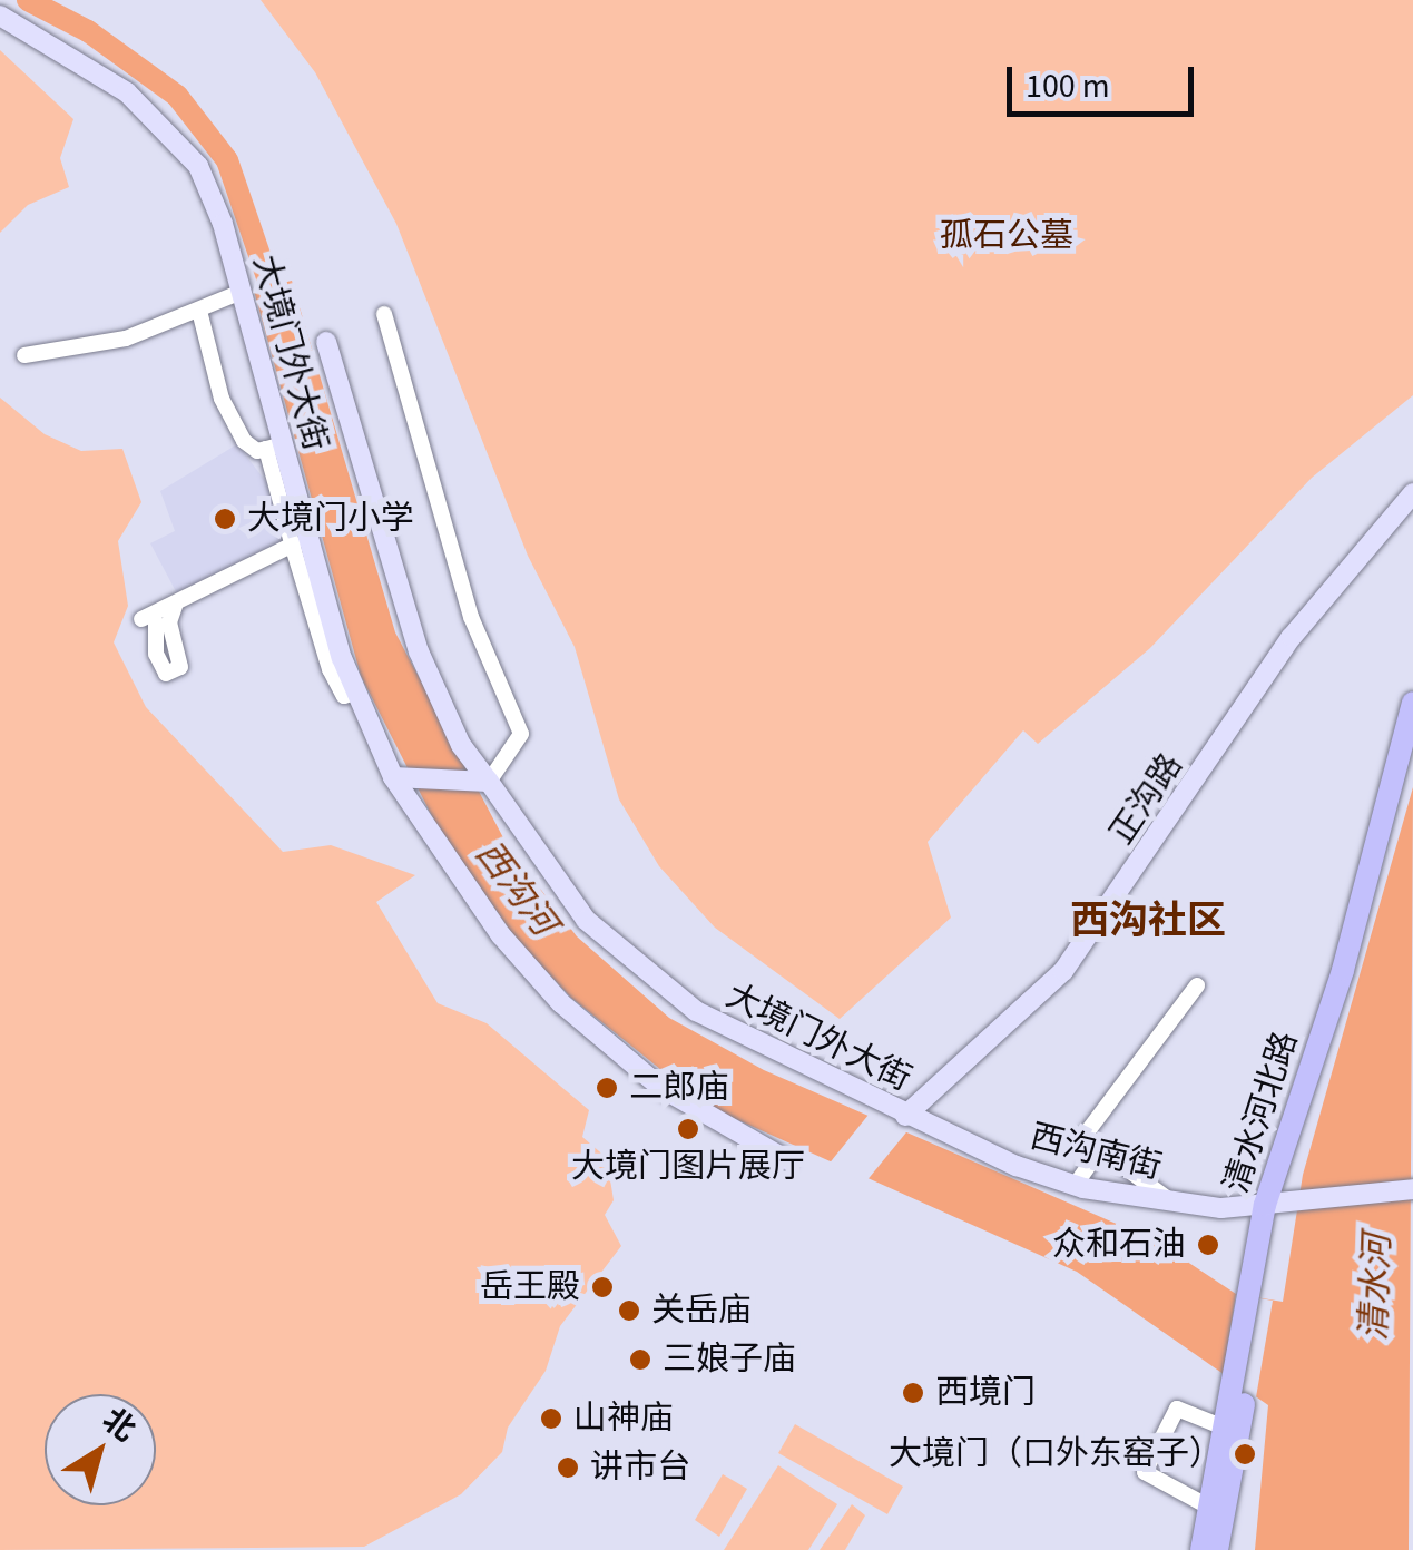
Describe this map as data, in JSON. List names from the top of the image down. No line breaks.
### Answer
{"streets":{"main road":["清水河北路"],"street":["大境门外大街","正沟路","西沟南街"]},"crossings":[["大境门外大街","正沟路"],["大境门外大街","西沟南街"],["正沟路","西沟南街"],["清水河北路","西沟南街"]],"districts":["西沟社区"],"water":["西沟河","清水河"],"parks":["孤石公墓"],"places":["大境门小学","二郎庙","大境门图片展厅","众和石油","岳王殿","关岳庙","三娘子庙","西境门","山神庙","大境门（口外东窑子）","讲市台"],"scale_bar":"100 m","north":"top right"}
